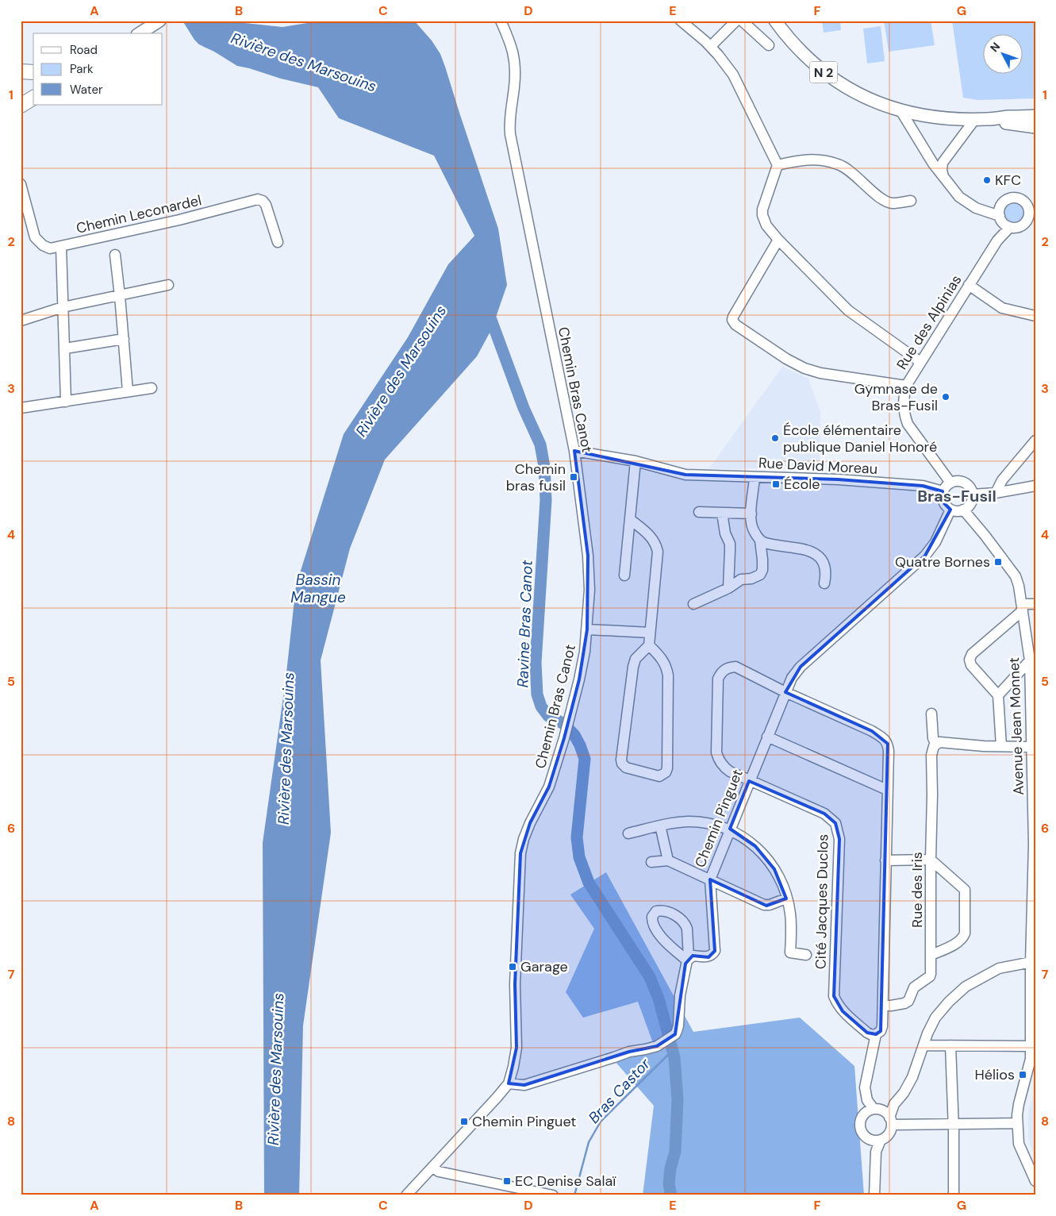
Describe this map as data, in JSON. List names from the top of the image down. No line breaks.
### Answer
{"streets":{"main road":["N 2"],"street":["Chemin Leconardel","Rue des Alpinias","Chemin Bras Canot","Rue David Moreau","Avenue Jean Monnet","Chemin Pinguet","Rue des Iris","Cité Jacques Duclos"]},"crossings":[["Rue des Alpinias","Rue David Moreau"],["Rue des Alpinias","Avenue Jean Monnet"],["Rue des Alpinias","Chemin Pinguet"],["Chemin Bras Canot","Rue David Moreau"],["Rue David Moreau","Avenue Jean Monnet"],["Rue David Moreau","Chemin Pinguet"],["Avenue Jean Monnet","Chemin Pinguet"],["Chemin Pinguet","Cité Jacques Duclos"],["Rue des Iris","Cité Jacques Duclos"]],"districts":["Bras-Fusil"],"water":["Rivière des Marsouins","Bassin Mangue","Ravine Bras Canot","Bras Castor"],"places":{"other":["KFC","Gymnase de Bras-Fusil","École élémentaire publique Daniel Honoré"],"transit":["Chemin bras fusil","École","Quatre Bornes","Garage","Hélios","Chemin Pinguet","EC Denise Salaï"]},"legend":["Road","Park","Water"],"north":"top left","grid":{"columns":["A","B","C","D","E","F","G"],"rows":["1","2","3","4","5","6","7","8"]}}
